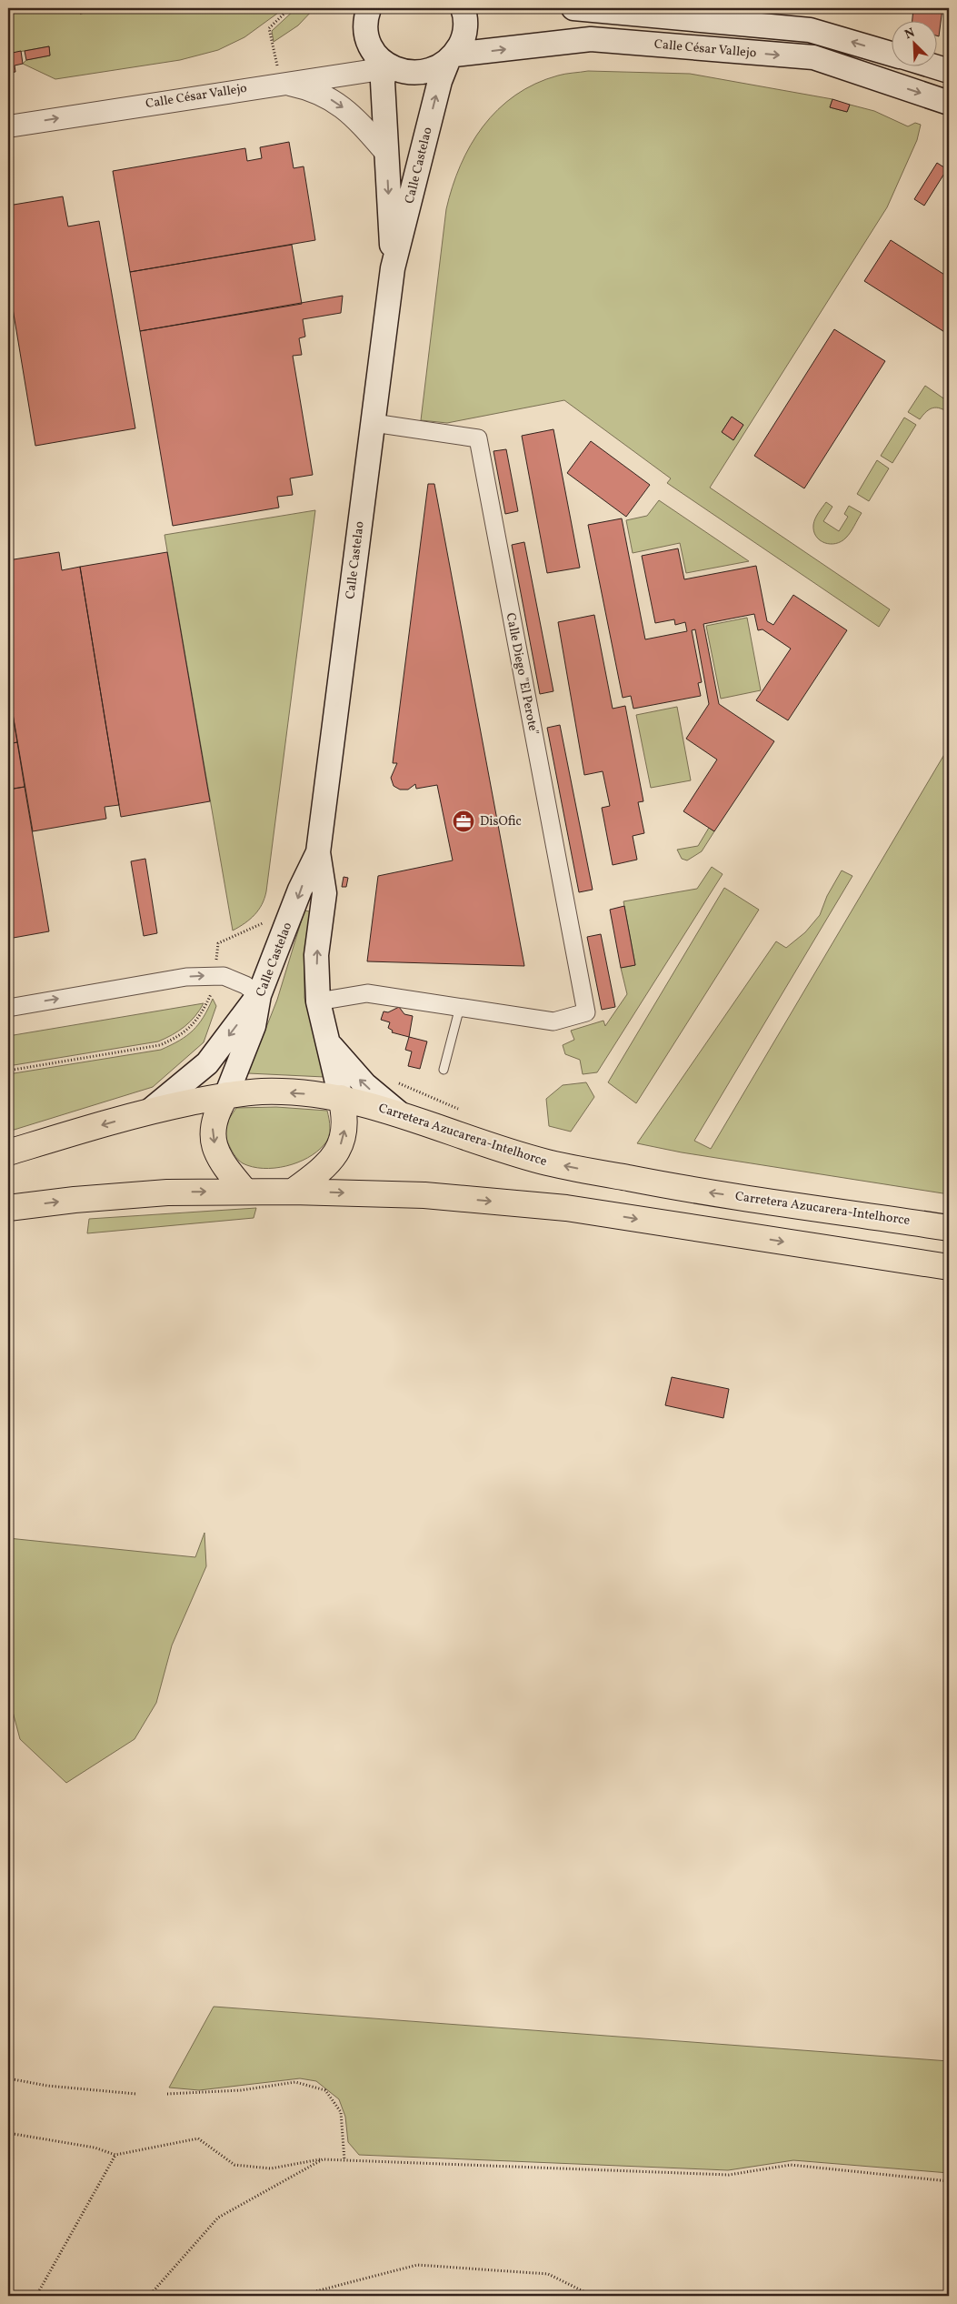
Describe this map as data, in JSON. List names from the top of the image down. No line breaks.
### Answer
{"streets":{"main road":["Calle César Vallejo","Calle Castelao","Carretera Azucarera-Intelhorce"],"street":["Calle Diego \"El Perote\""]},"crossings":[["Calle César Vallejo","Calle Castelao"],["Calle Castelao","Calle Diego \"El Perote\""],["Calle Castelao","Carretera Azucarera-Intelhorce"]],"one_way":["Calle César Vallejo"],"places":{"office":["DisOfic"]},"north":"top left"}
